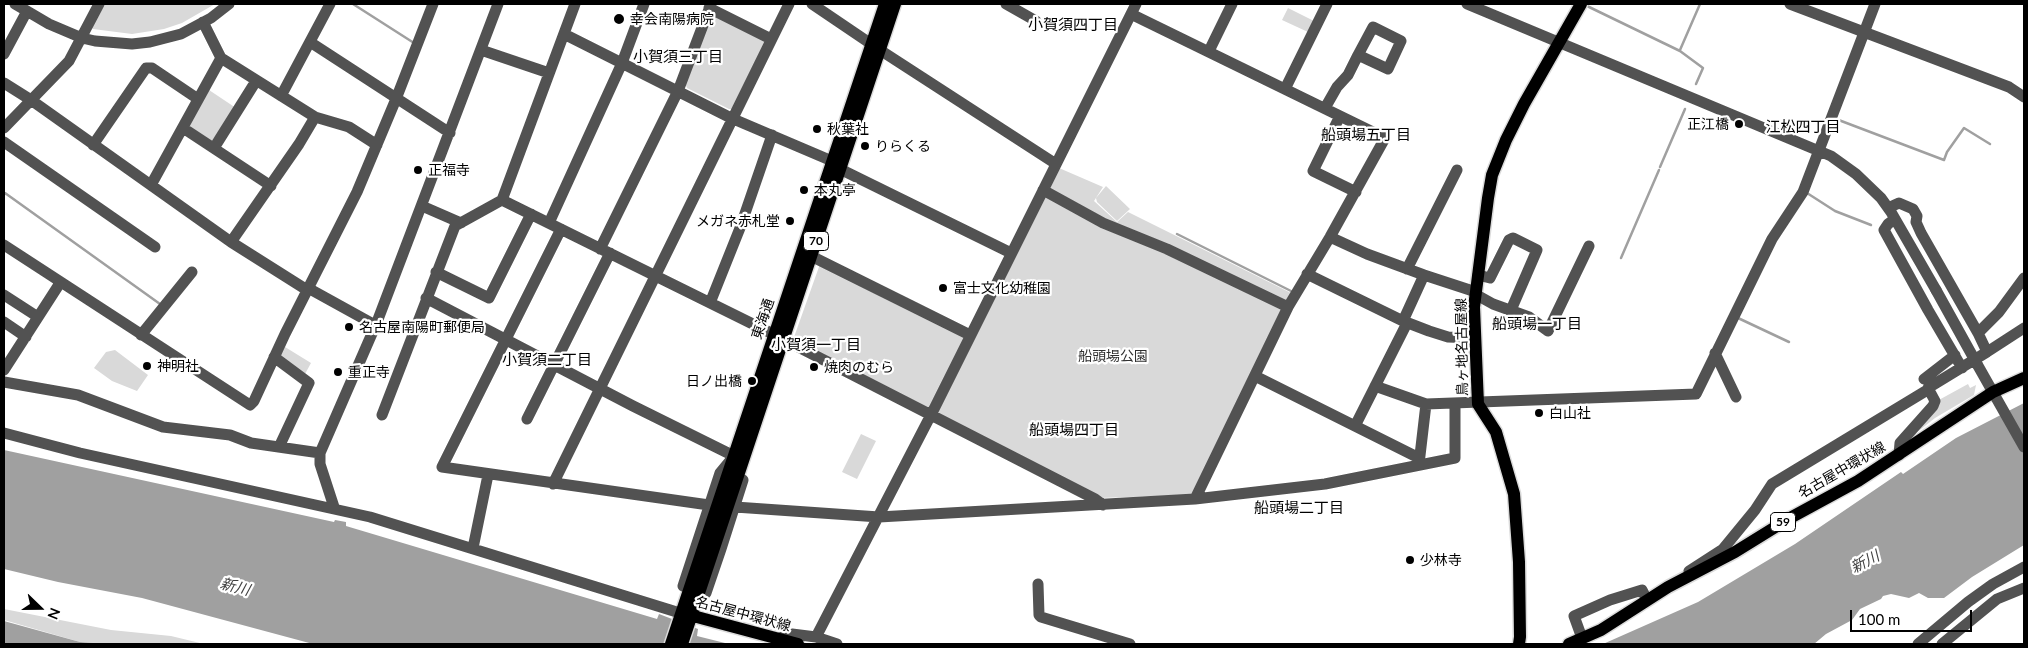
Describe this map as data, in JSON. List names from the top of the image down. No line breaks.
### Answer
{"streets":{"main road":["70","東海通","鳥ヶ地名古屋線","名古屋中環状線","59"]},"crossings":[["東海通","名古屋中環状線"]],"districts":["小賀須四丁目","小賀須三丁目","江松四丁目","船頭場五丁目","船頭場一丁目","小賀須一丁目","小賀須二丁目","船頭場四丁目","船頭場二丁目"],"water":["新川"],"parks":["船頭場公園"],"places":["幸会南陽病院","正江橋","秋葉社","りらくる","正福寺","本丸亭","メガネ赤札堂","富士文化幼稚園","名古屋南陽町郵便局","神明社","焼肉のむら","重正寺","日ノ出橋","白山社","少林寺"],"scale_bar":"100 m","north":"right"}
